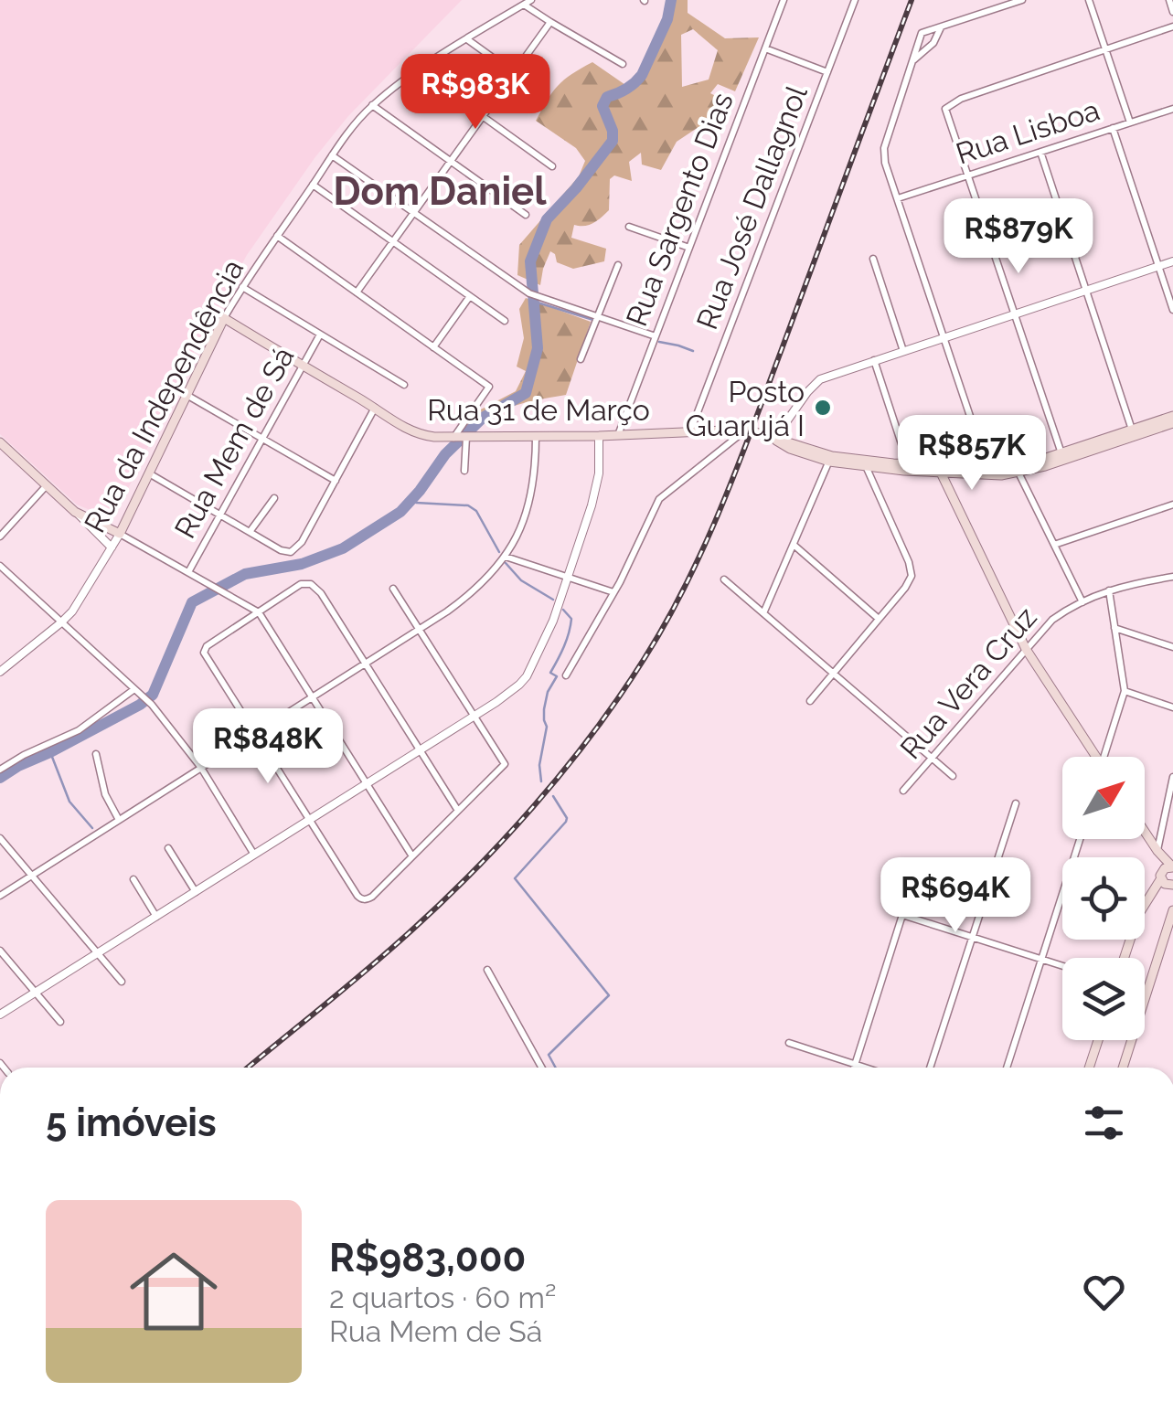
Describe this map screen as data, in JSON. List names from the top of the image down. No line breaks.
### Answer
{"streets":{"main road":["Rua da Independência","Rua 31 de Março"],"street":["Rua Lisboa","Rua José Dallagnol","Rua Sargento Dias","Rua Mem de Sá","Rua Vera Cruz"]},"crossings":[["Rua José Dallagnol","Rua 31 de Março"],["Rua Sargento Dias","Rua 31 de Março"],["Rua da Independência","Rua 31 de Março"],["Rua 31 de Março","Rua Mem de Sá"]],"districts":["Dom Daniel"],"places":["Posto Guarujá I"],"north":"top right","page":{"price":["R$983K","R$879K","R$857K","R$848K","R$694K"],"heading":"5 imóveis","list":[{"name":"R$983,000","note":"2 quartos · 60 m² · Rua Mem de Sá"}]}}
